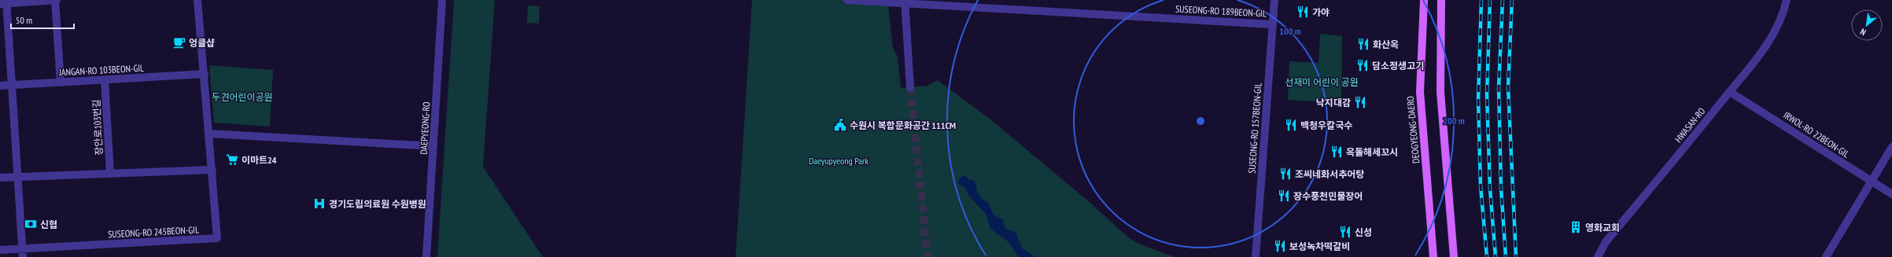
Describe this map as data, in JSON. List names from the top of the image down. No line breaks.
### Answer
{"streets":{"main road":["DEOGYEONG-DAERO"],"street":["SUSEONG-RO 189BEON-GIL","JANGAN-RO 103BEON-GIL","HWASAN-RO","장안로103번길","DAEPYEONG-RO","SUSEONG-RO 157BEON-GIL","IRWOL-RO 22BEON-GIL","SUSEONG-RO 245BEON-GIL"]},"crossings":[["SUSEONG-RO 189BEON-GIL","SUSEONG-RO 157BEON-GIL"],["JANGAN-RO 103BEON-GIL","장안로103번길"],["JANGAN-RO 103BEON-GIL","SUSEONG-RO 245BEON-GIL"],["HWASAN-RO","IRWOL-RO 22BEON-GIL"]],"parks":["선재미 어린이 공원","두견어린이공원","Daeyupyeong Park"],"places":{"restaurant":["가야","화산옥","담소정생고기","낙지대감","백청우칼국수","옥돌해세꼬시","조씨네화서추어탕","장수풍천민물장어","신성","보성녹차떡갈비"],"cafe":["엉클샵"],"public building":["수원시 복합문화공간 111CM"],"supermarket":["이마트24"],"hospital":["경기도립의료원 수원병원"],"bank":["신협"],"building":["영화교회"]},"scale_bar":"50 m","north":"bottom left","rings":["100 m","200 m"]}
